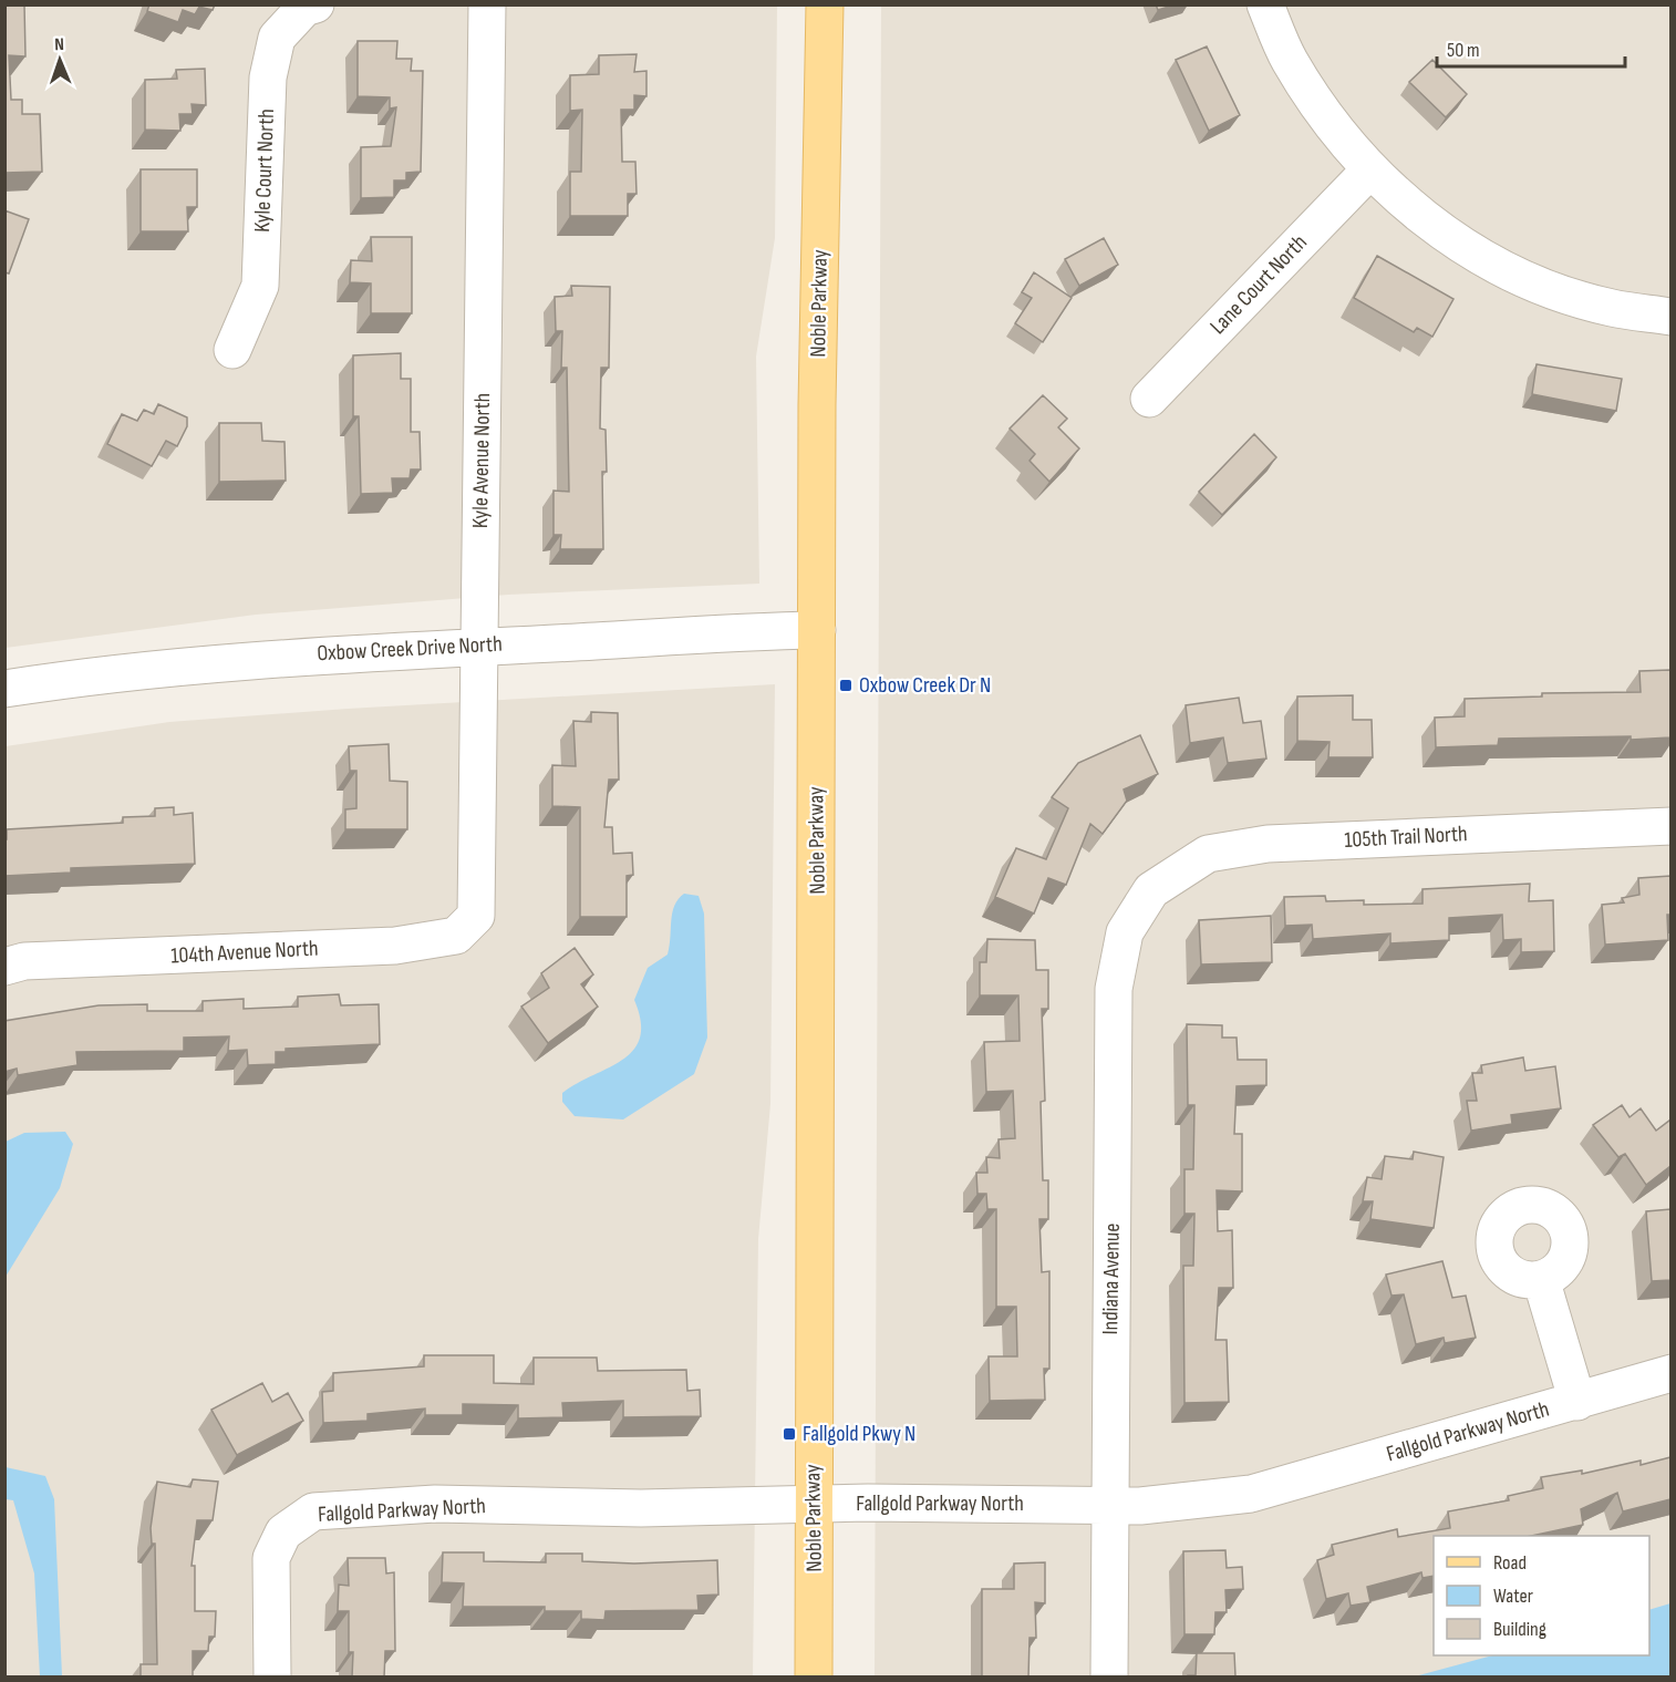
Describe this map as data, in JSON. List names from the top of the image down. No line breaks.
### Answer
{"streets":{"main road":["Noble Parkway"],"street":["Kyle Court North","Lane Court North","Kyle Avenue North","Oxbow Creek Drive North","105th Trail North","104th Avenue North","Indiana Avenue","Fallgold Parkway North"]},"crossings":[["Noble Parkway","Oxbow Creek Drive North"],["Noble Parkway","Fallgold Parkway North"],["Kyle Avenue North","Oxbow Creek Drive North"],["Kyle Avenue North","104th Avenue North"],["105th Trail North","Indiana Avenue"],["Indiana Avenue","Fallgold Parkway North"]],"places":{"transit":["Oxbow Creek Dr N","Fallgold Pkwy N"]},"legend":["Road","Water","Building"],"scale_bar":"50 m","north":"top"}
